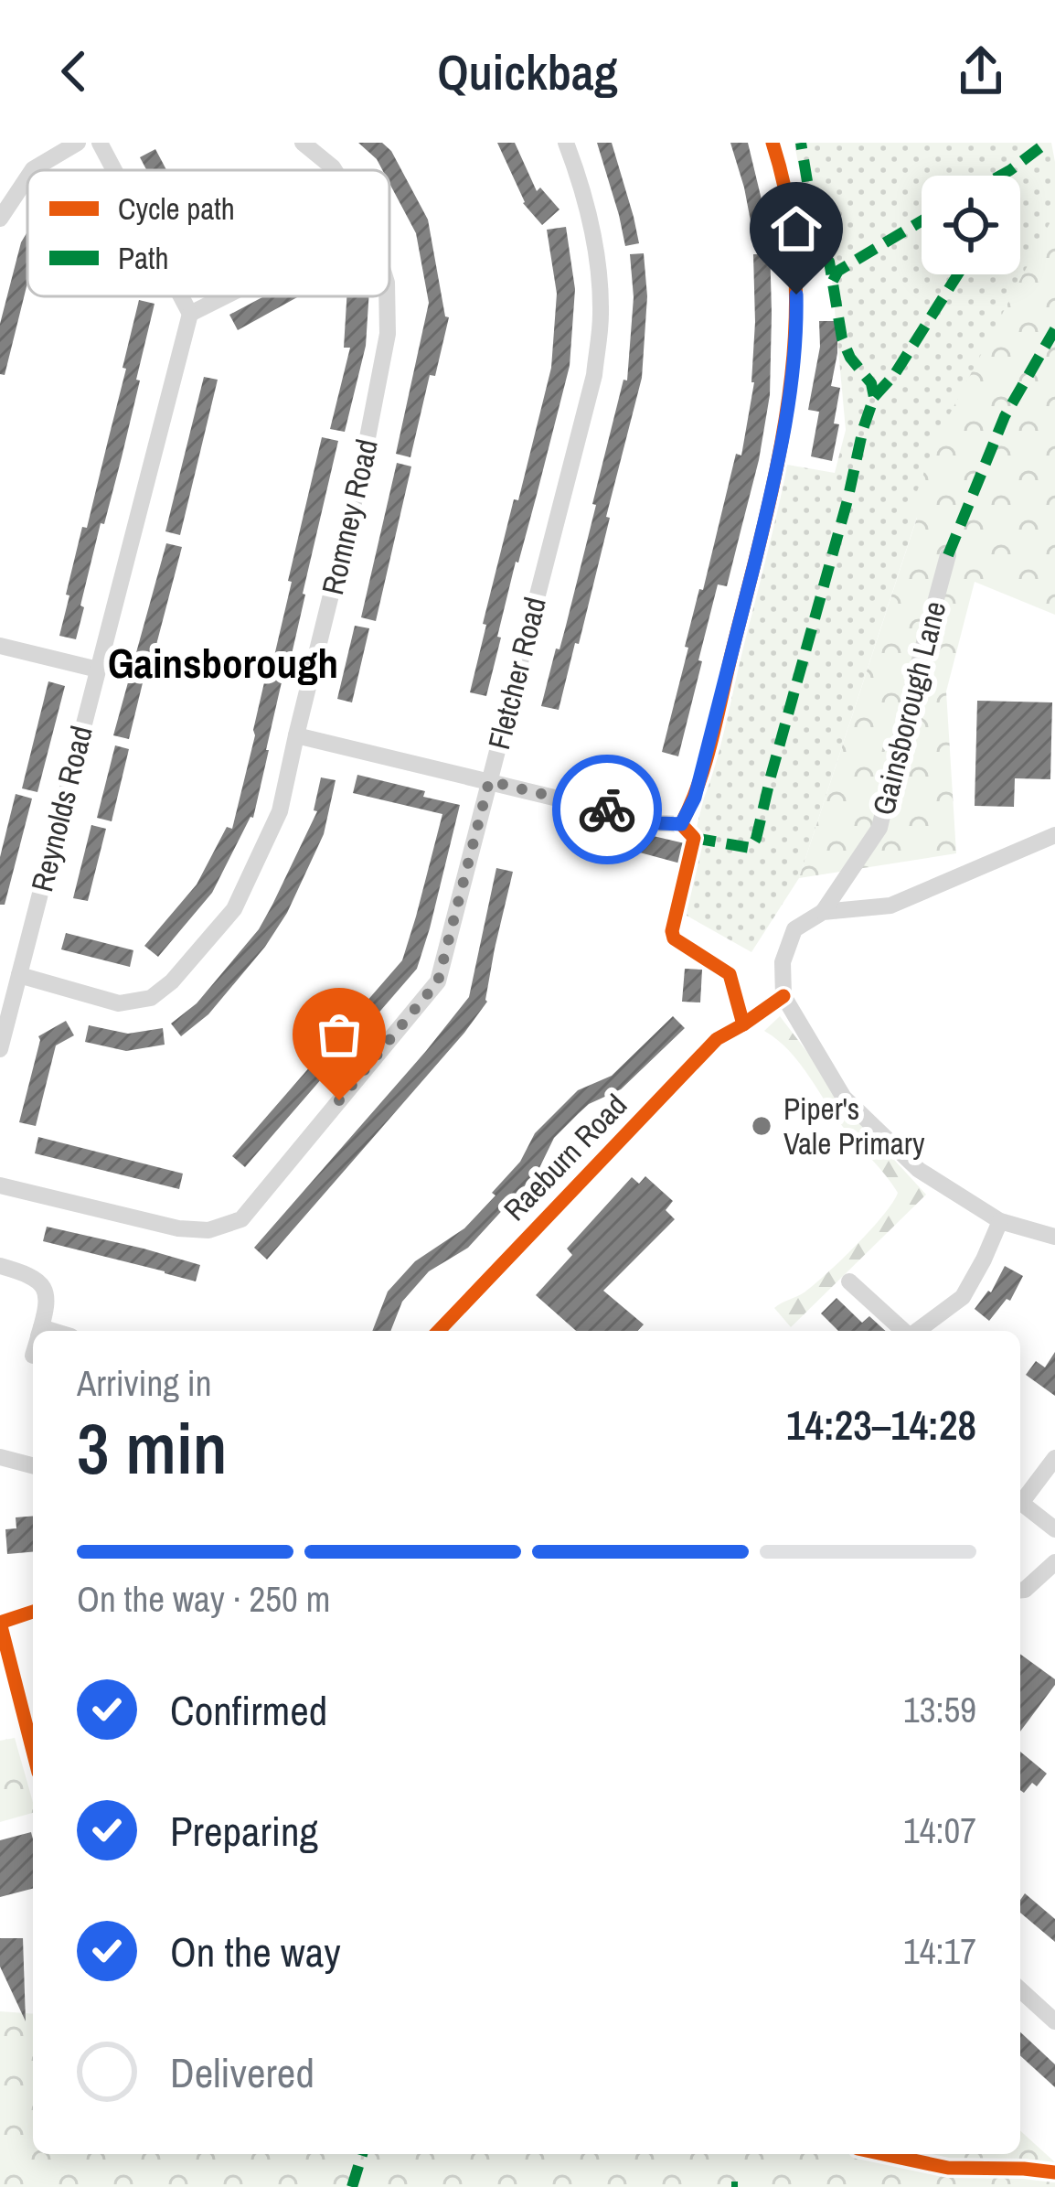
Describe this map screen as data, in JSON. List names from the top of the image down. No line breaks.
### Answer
{"streets":{"street":["Romney Road","Fletcher Road","Gainsborough Lane","Reynolds Road","Raeburn Road"]},"crossings":[["Romney Road","Reynolds Road"]],"districts":["Gainsborough"],"places":["Piper's Vale Primary"],"legend":["Cycle path","Path"],"page":{"header":"Quickbag","heading":["3 min","Arriving in","14:23–14:28"],"bar":"On the way · 250 m","list":[["Confirmed","13:59"],["Preparing","14:07"],["On the way","14:17"],"Delivered"]}}
